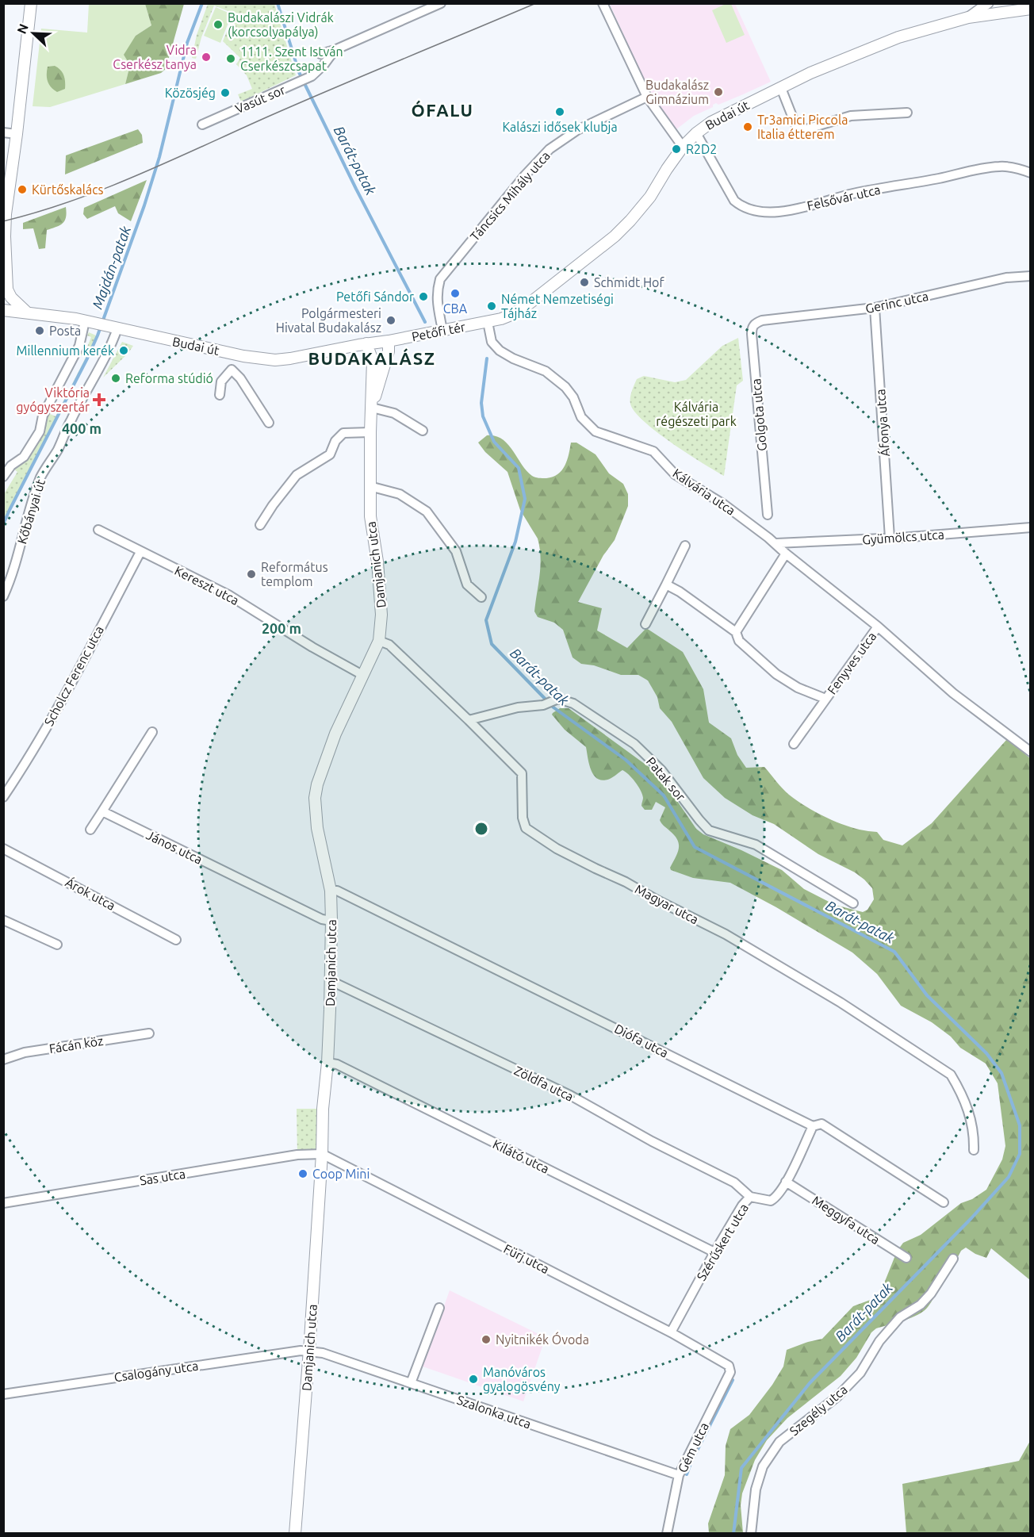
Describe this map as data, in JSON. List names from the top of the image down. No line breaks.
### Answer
{"streets":{"main road":["Budai út","Petőfi tér","Damjanich utca"],"street":["Vasút sor","Táncsics Mihály utca","Felsővár utca","Gerinc utca","Golgota utca","Áfonya utca","Kálvária utca","Kőbányai út","Gyümölcs utca","Kereszt utca","Fenyves utca","Scholcz Ferenc utca","Patak sor","János utca","Árok utca","Magyar utca","Diófa utca","Fácán köz","Zöldfa utca","Kilátó utca","Sas utca","Meggyfa utca","Szérűskert utca","Fürj utca","Csalogány utca","Szegély utca","Szalonka utca","Gém utca"]},"crossings":[["Budai út","Felsővár utca"],["Budai út","Petőfi tér"],["Budai út","Kálvária utca"],["Budai út","Kőbányai út"],["Táncsics Mihály utca","Petőfi tér"],["Gerinc utca","Golgota utca"],["Gerinc utca","Áfonya utca"],["Petőfi tér","Kálvária utca"],["Áfonya utca","Gyümölcs utca"],["Kálvária utca","Gyümölcs utca"],["Damjanich utca","Kereszt utca"],["Damjanich utca","János utca"],["Damjanich utca","Magyar utca"],["Damjanich utca","Diófa utca"],["Damjanich utca","Zöldfa utca"],["Damjanich utca","Kilátó utca"],["Damjanich utca","Sas utca"],["Damjanich utca","Fürj utca"],["Damjanich utca","Csalogány utca"],["Damjanich utca","Szalonka utca"],["Kereszt utca","Scholcz Ferenc utca"],["Patak sor","Magyar utca"],["Diófa utca","Szérűskert utca"],["Zöldfa utca","Szérűskert utca"],["Kilátó utca","Szérűskert utca"],["Sas utca","Fürj utca"],["Meggyfa utca","Szérűskert utca"],["Szérűskert utca","Fürj utca"],["Fürj utca","Gém utca"],["Csalogány utca","Szalonka utca"],["Szalonka utca","Gém utca"]],"districts":["ÓFALU","BUDAKALÁSZ"],"water":["Barát-patak","Majdán-patak"],"parks":["Kálvária régészeti park"],"places":{"other":["Budakalászi Vidrák (korcsolyapálya)","Vidra Cserkész tanya","1111. Szent István Cserkészcsapat","Budakalász Gimnázium","Közösjég","Kalászi idősek klubja","Tr3amici Piccola Italia étterem","R2D2","Kürtőskalács","Schmidt Hof","CBA","Petőfi Sándor","Német Nemzetiségi Tájház","Polgármesteri Hivatal Budakalász","Posta","Millennium kerék","Reforma stúdió","Református templom","Coop Mini","Nyitnikék Óvoda","Manóváros gyalogösvény"],"health":["Viktória gyógyszertár"]},"north":"top left","rings":["400 m","200 m"]}
